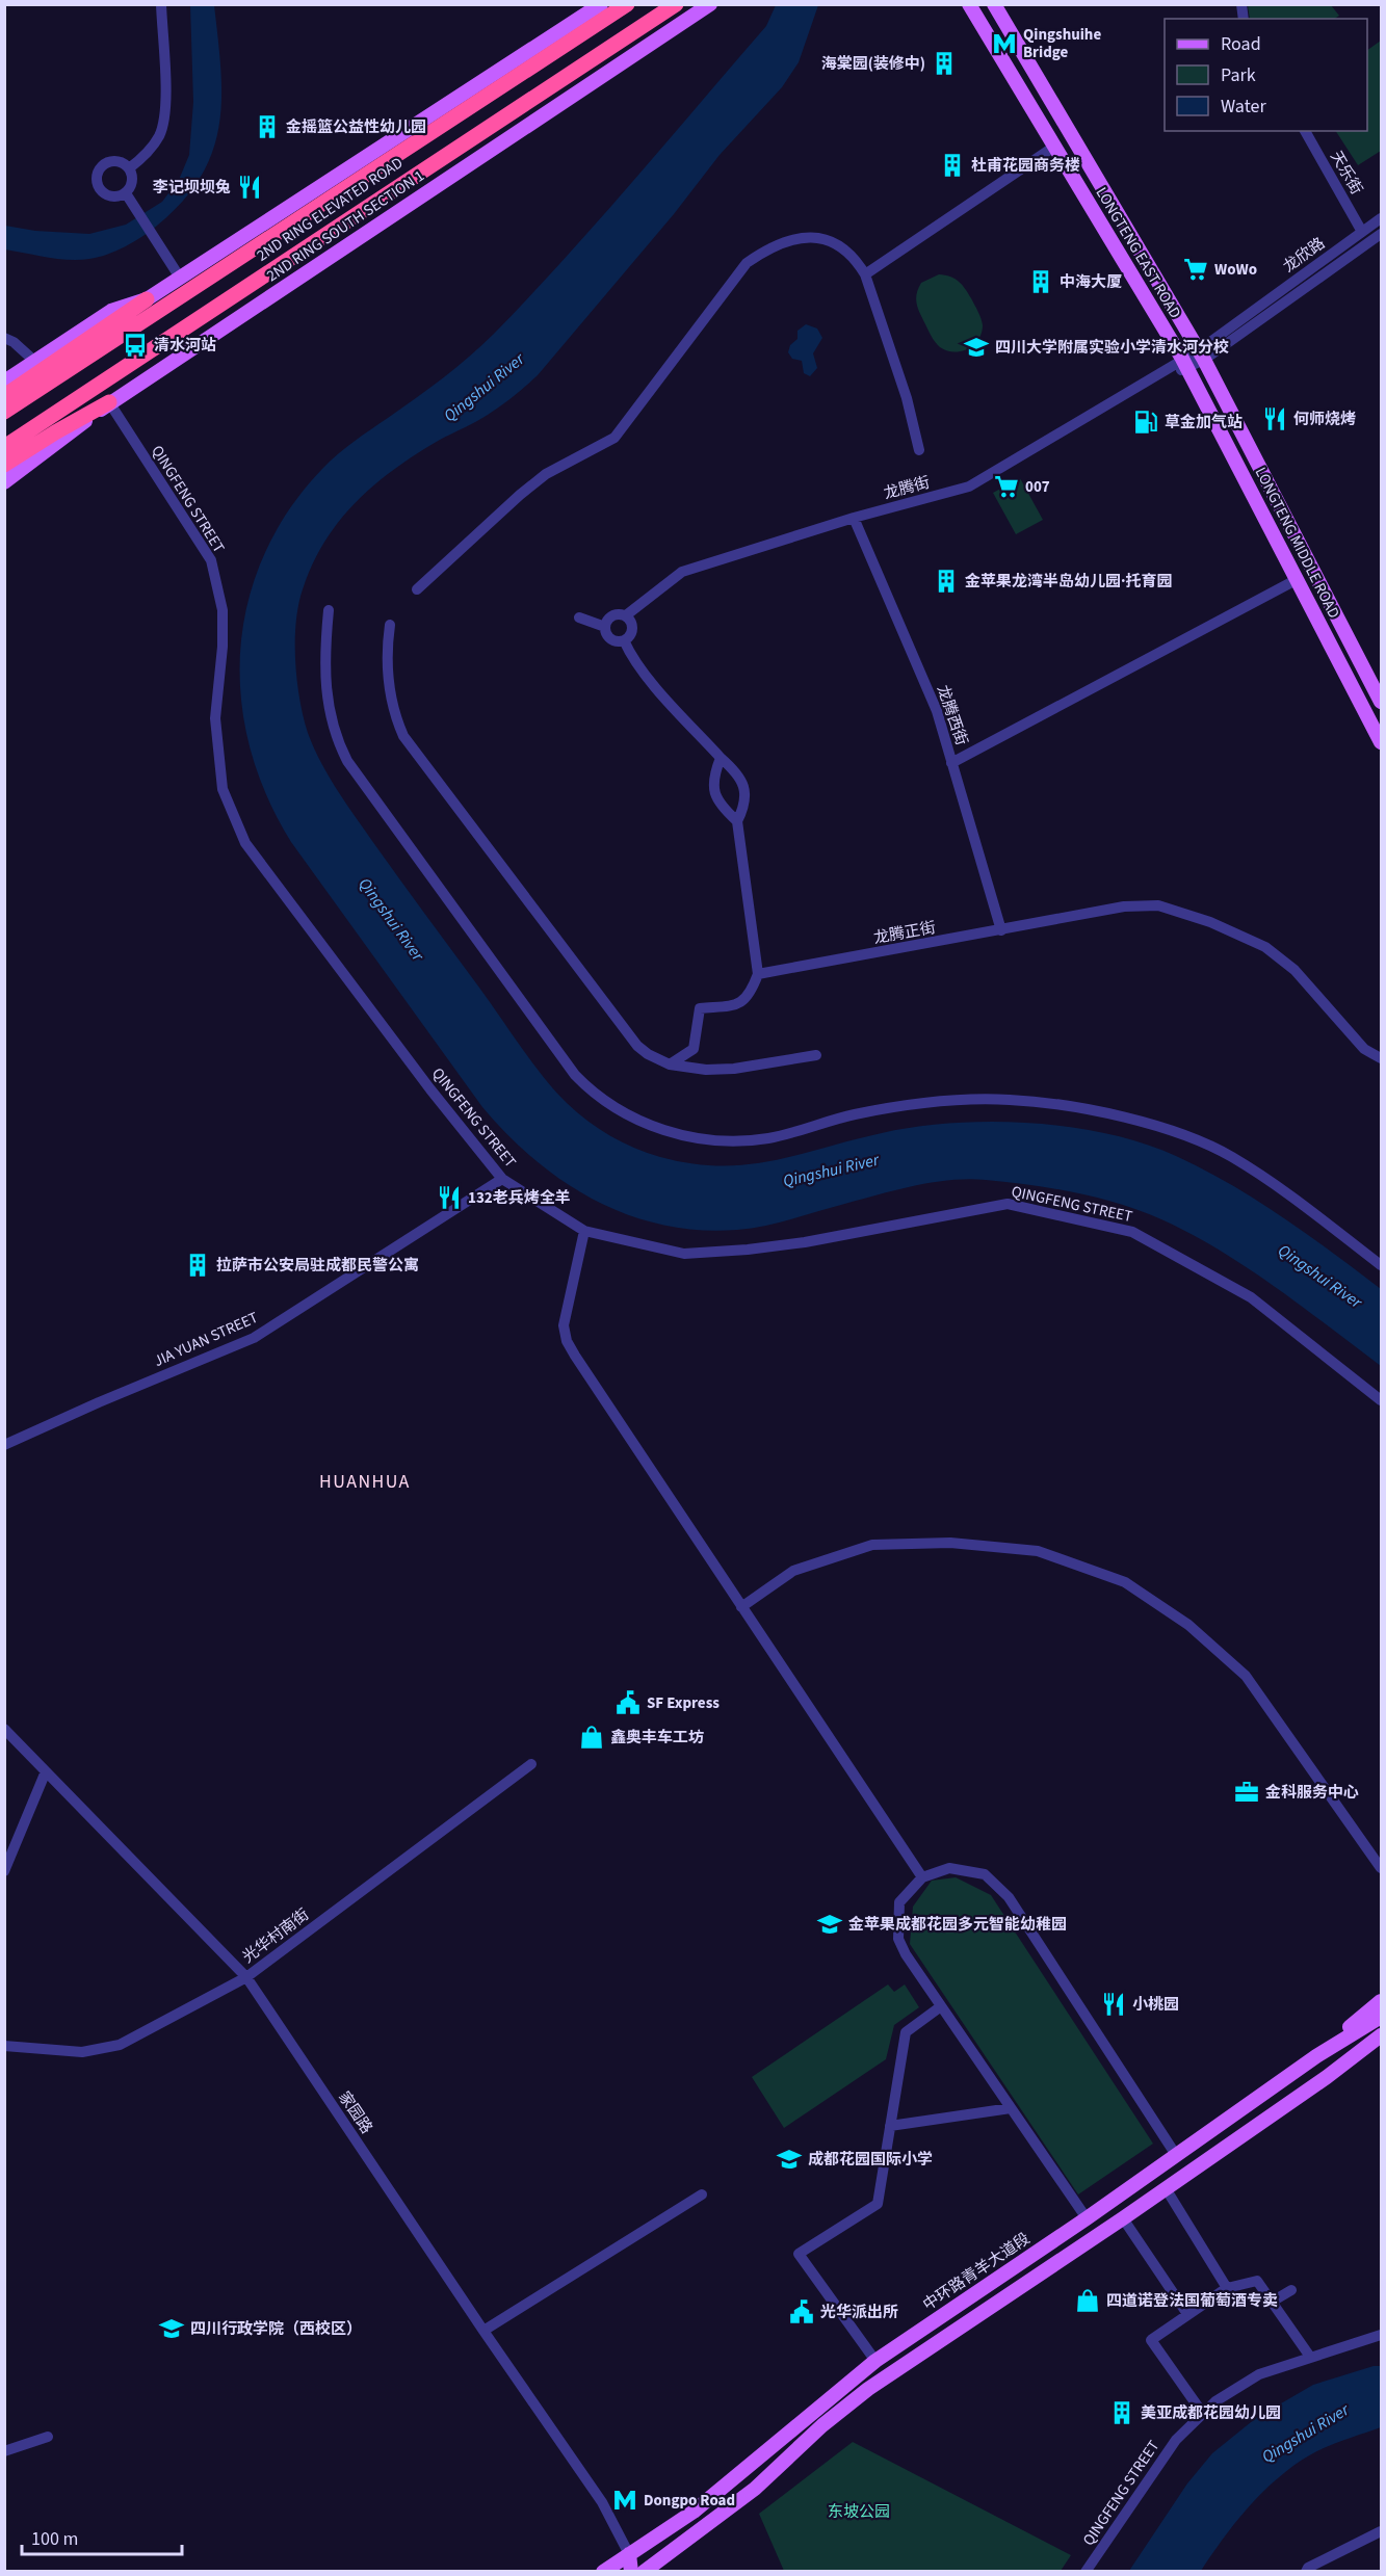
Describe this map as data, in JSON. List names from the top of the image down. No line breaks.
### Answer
{"streets":{"highway":["2ND RING ELEVATED ROAD"],"main road":["2ND RING SOUTH SECTION 1","LONGTENG EAST ROAD","LONGTENG MIDDLE ROAD","中环路青羊大道段"],"street":["天乐街","龙欣路","龙腾街","QINGFENG STREET","龙腾西街","龙腾正街","JIA YUAN STREET","光华村南街","家园路"]},"crossings":[["天乐街","龙欣路"],["2ND RING SOUTH SECTION 1","QINGFENG STREET"],["LONGTENG EAST ROAD","龙欣路"],["LONGTENG EAST ROAD","龙腾街"],["LONGTENG EAST ROAD","LONGTENG MIDDLE ROAD"],["龙欣路","龙腾街"],["龙欣路","LONGTENG MIDDLE ROAD"],["龙腾街","LONGTENG MIDDLE ROAD"],["龙腾街","龙腾西街"],["QINGFENG STREET","JIA YUAN STREET"],["龙腾西街","龙腾正街"],["光华村南街","家园路"],["家园路","中环路青羊大道段"]],"districts":["HUANHUA"],"water":["Qingshui River"],"parks":["东坡公园"],"places":{"metro station":["Qingshuihe Bridge","Dongpo Road"],"building":["海棠园(装修中)","金摇篮公益性幼儿园","杜甫花园商务楼","中海大厦","金苹果龙湾半岛幼儿园·托育园","拉萨市公安局驻成都民警公寓","美亚成都花园幼儿园"],"restaurant":["李记坝坝兔","何师烧烤","132老兵烤全羊","小桃园"],"supermarket":["WoWo","007"],"bus stop":["清水河站"],"school or university":["四川大学附属实验小学清水河分校","金苹果成都花园多元智能幼稚园","成都花园国际小学","四川行政学院（西校区）"],"fuel station":["草金加气站"],"public building":["SF Express","光华派出所"],"shop":["鑫奥丰车工坊","四道诺登法国葡萄酒专卖"],"office":["金科服务中心"]},"legend":["Road","Park","Water"],"scale_bar":"100 m"}
